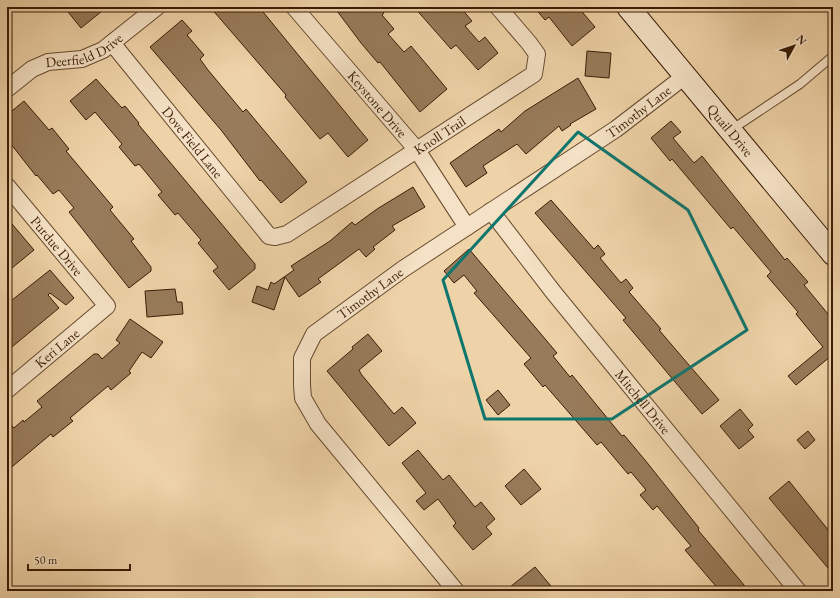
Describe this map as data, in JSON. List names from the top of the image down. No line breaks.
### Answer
{"streets":{"street":["Deerfield Drive","Keystone Drive","Timothy Lane","Quail Drive","Knoll Trail","Dove Field Lane","Purdue Drive","Keri Lane","Mitchell Drive"]},"crossings":[["Deerfield Drive","Dove Field Lane"],["Keystone Drive","Timothy Lane"],["Keystone Drive","Knoll Trail"],["Timothy Lane","Quail Drive"],["Timothy Lane","Mitchell Drive"],["Knoll Trail","Dove Field Lane"],["Purdue Drive","Keri Lane"]],"scale_bar":"50 m","north":"top right"}
